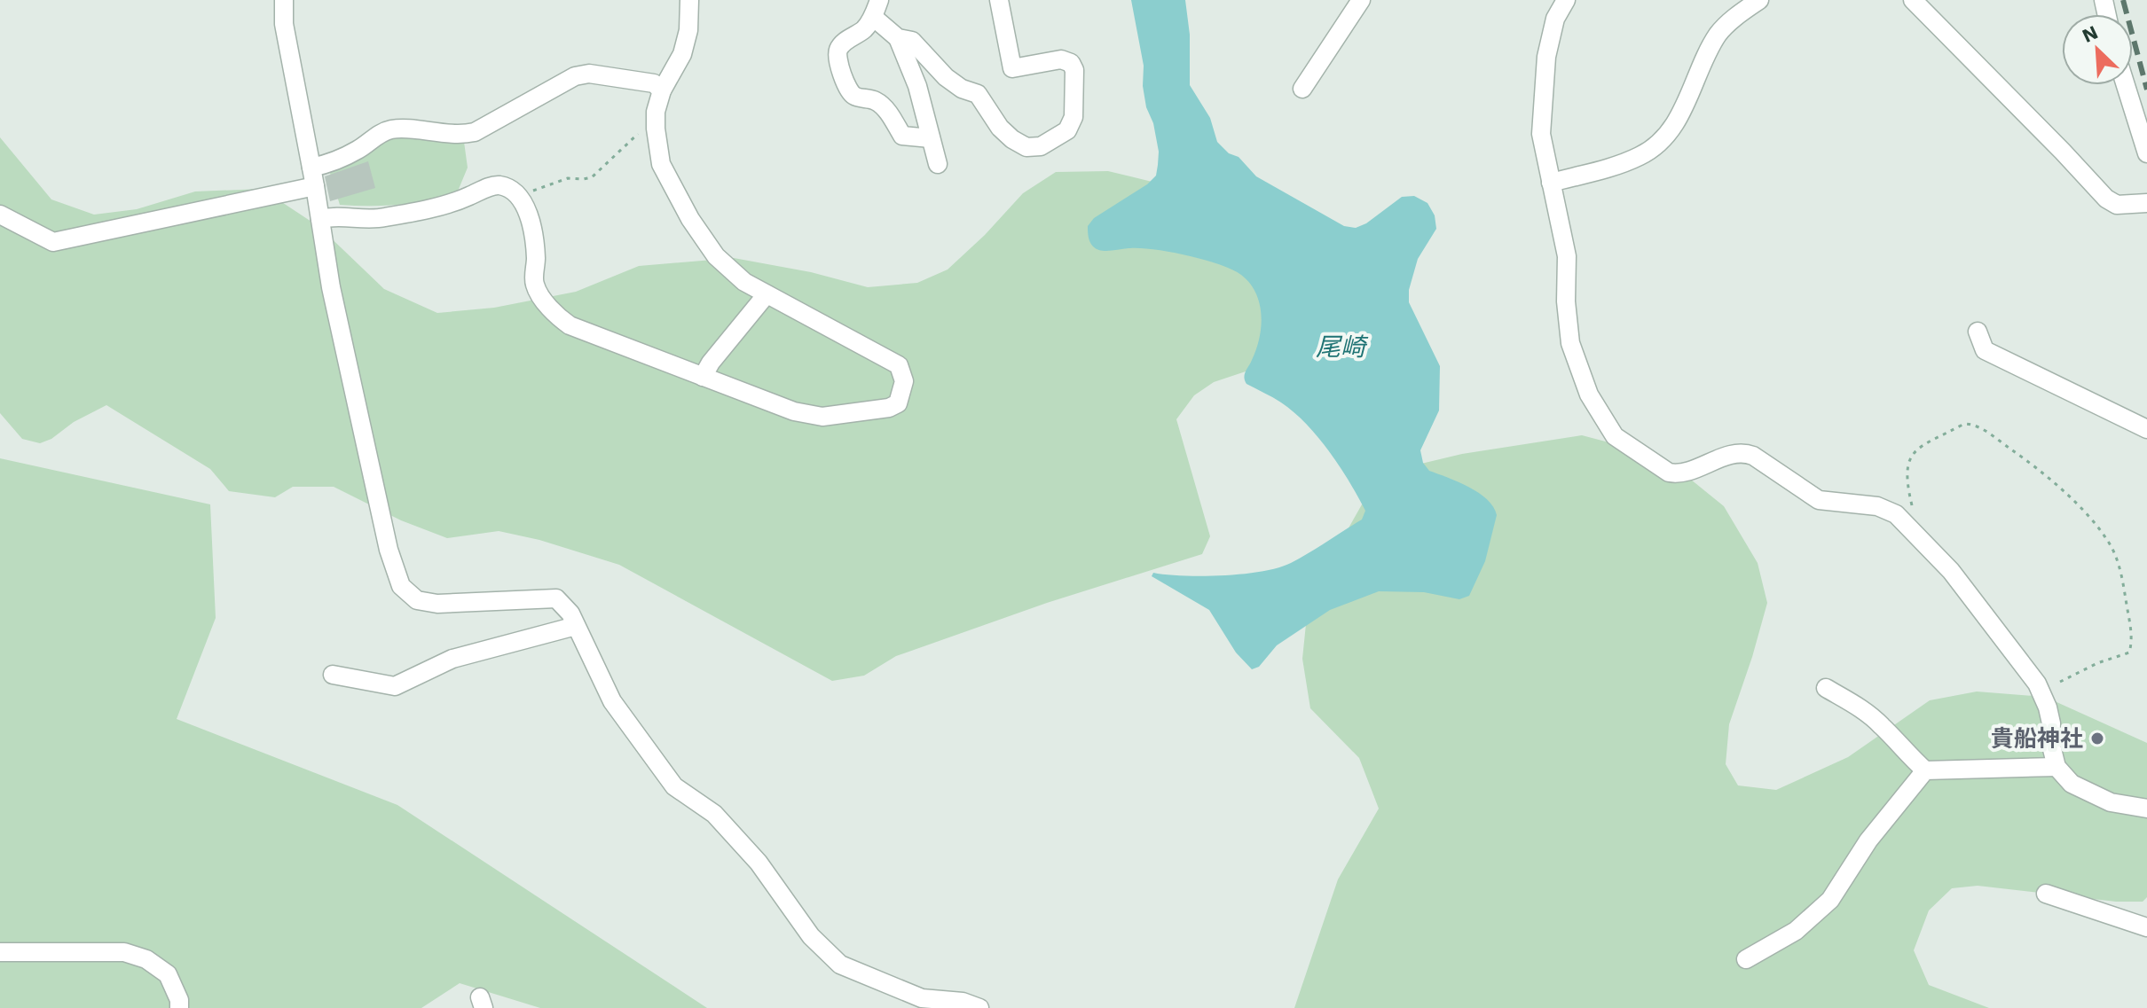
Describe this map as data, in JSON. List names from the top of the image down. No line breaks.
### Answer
{"water":["尾崎"],"places":["貴船神社"],"north":"top left"}
